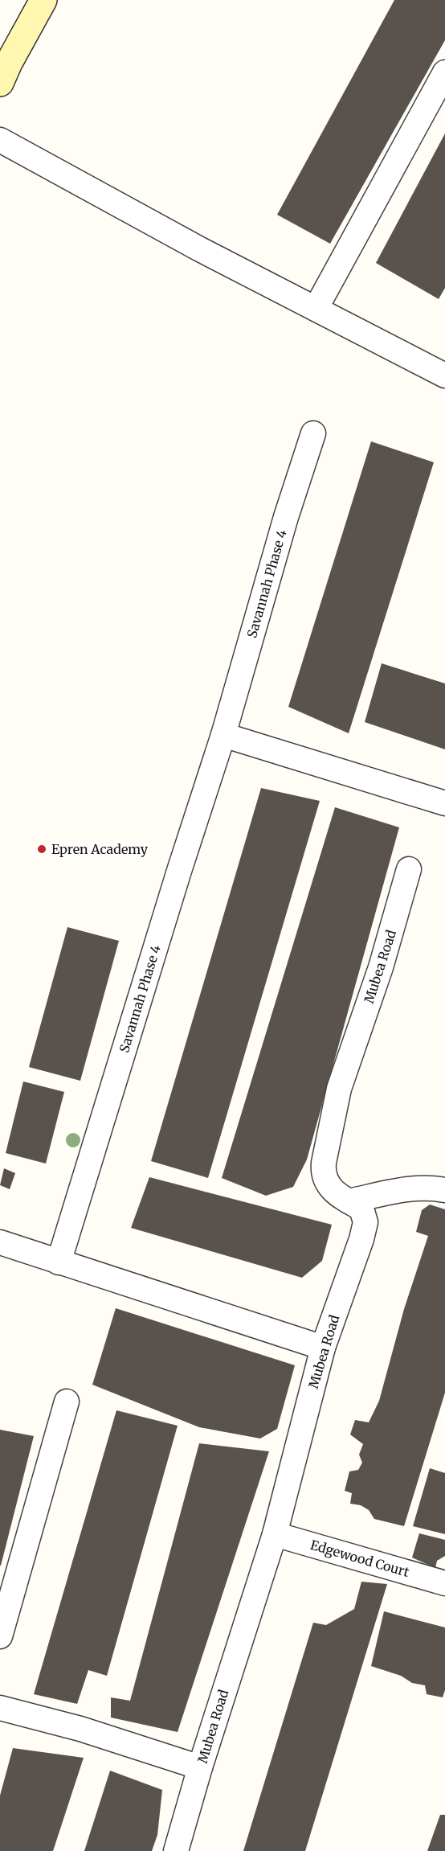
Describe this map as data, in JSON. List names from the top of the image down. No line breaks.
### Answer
{"streets":{"street":["Savannah Phase 4","Mubea Road","Edgewood Court"]},"crossings":[["Mubea Road","Edgewood Court"]],"places":["Epren Academy"]}
